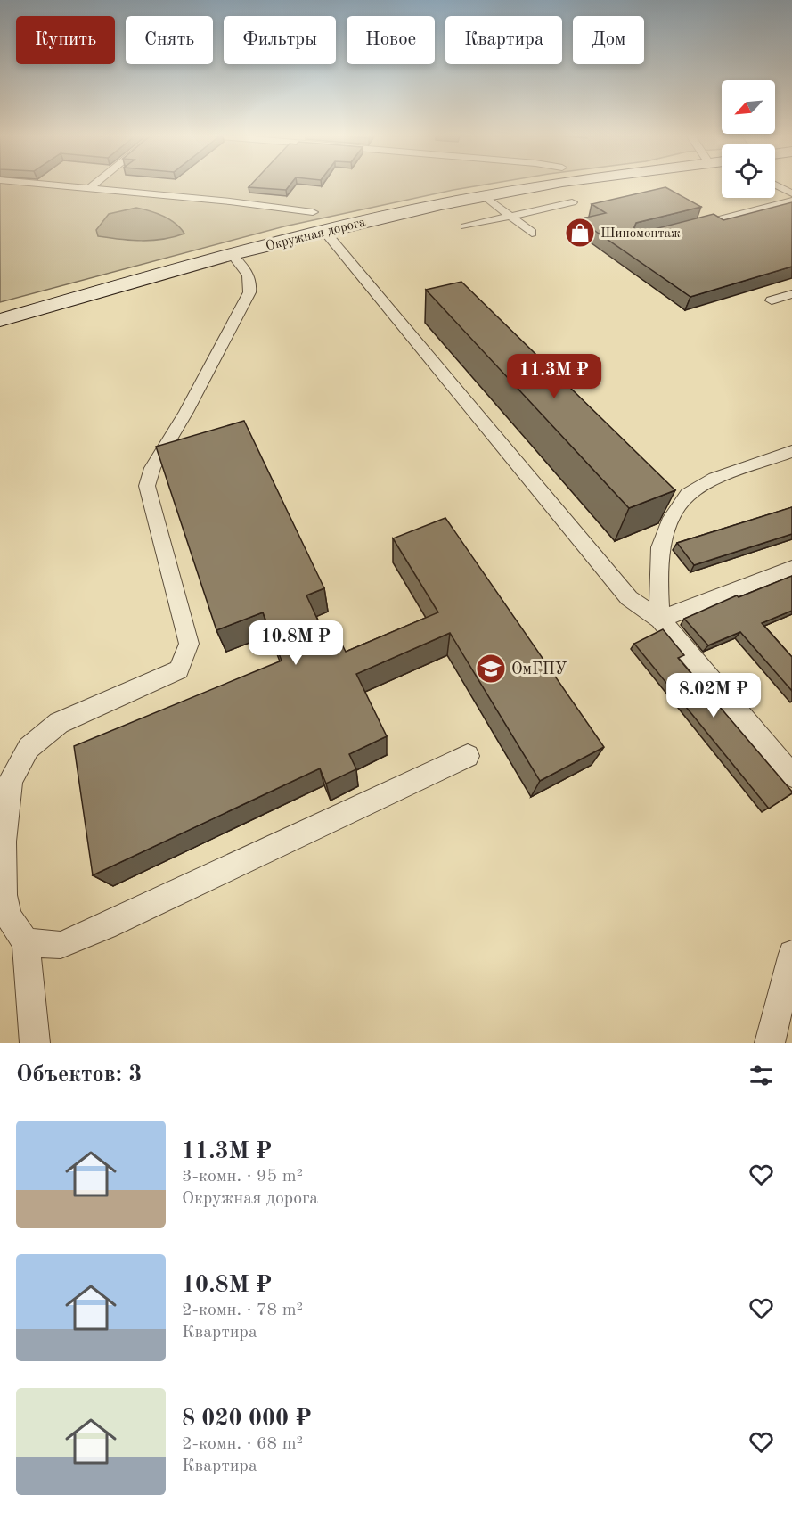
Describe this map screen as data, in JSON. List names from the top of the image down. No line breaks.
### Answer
{"streets":{"main road":["Окружная дорога"]},"places":{"shop":["Шиномонтаж"],"school or university":["ОмГПУ"]},"north":"bottom left","page":{"chip":["Купить","Снять","Фильтры","Новое","Квартира","Дом"],"price":["11.3M ₽","10.8M ₽","8.02M ₽"],"heading":"Объектов: 3","list":[{"name":"11.3M ₽","note":"3-комн. · 95 m² · Окружная дорога"},{"name":"10.8M ₽","note":"2-комн. · 78 m² · Квартира"},{"name":"8 020 000 ₽","note":"2-комн. · 68 m² · Квартира"}]}}
